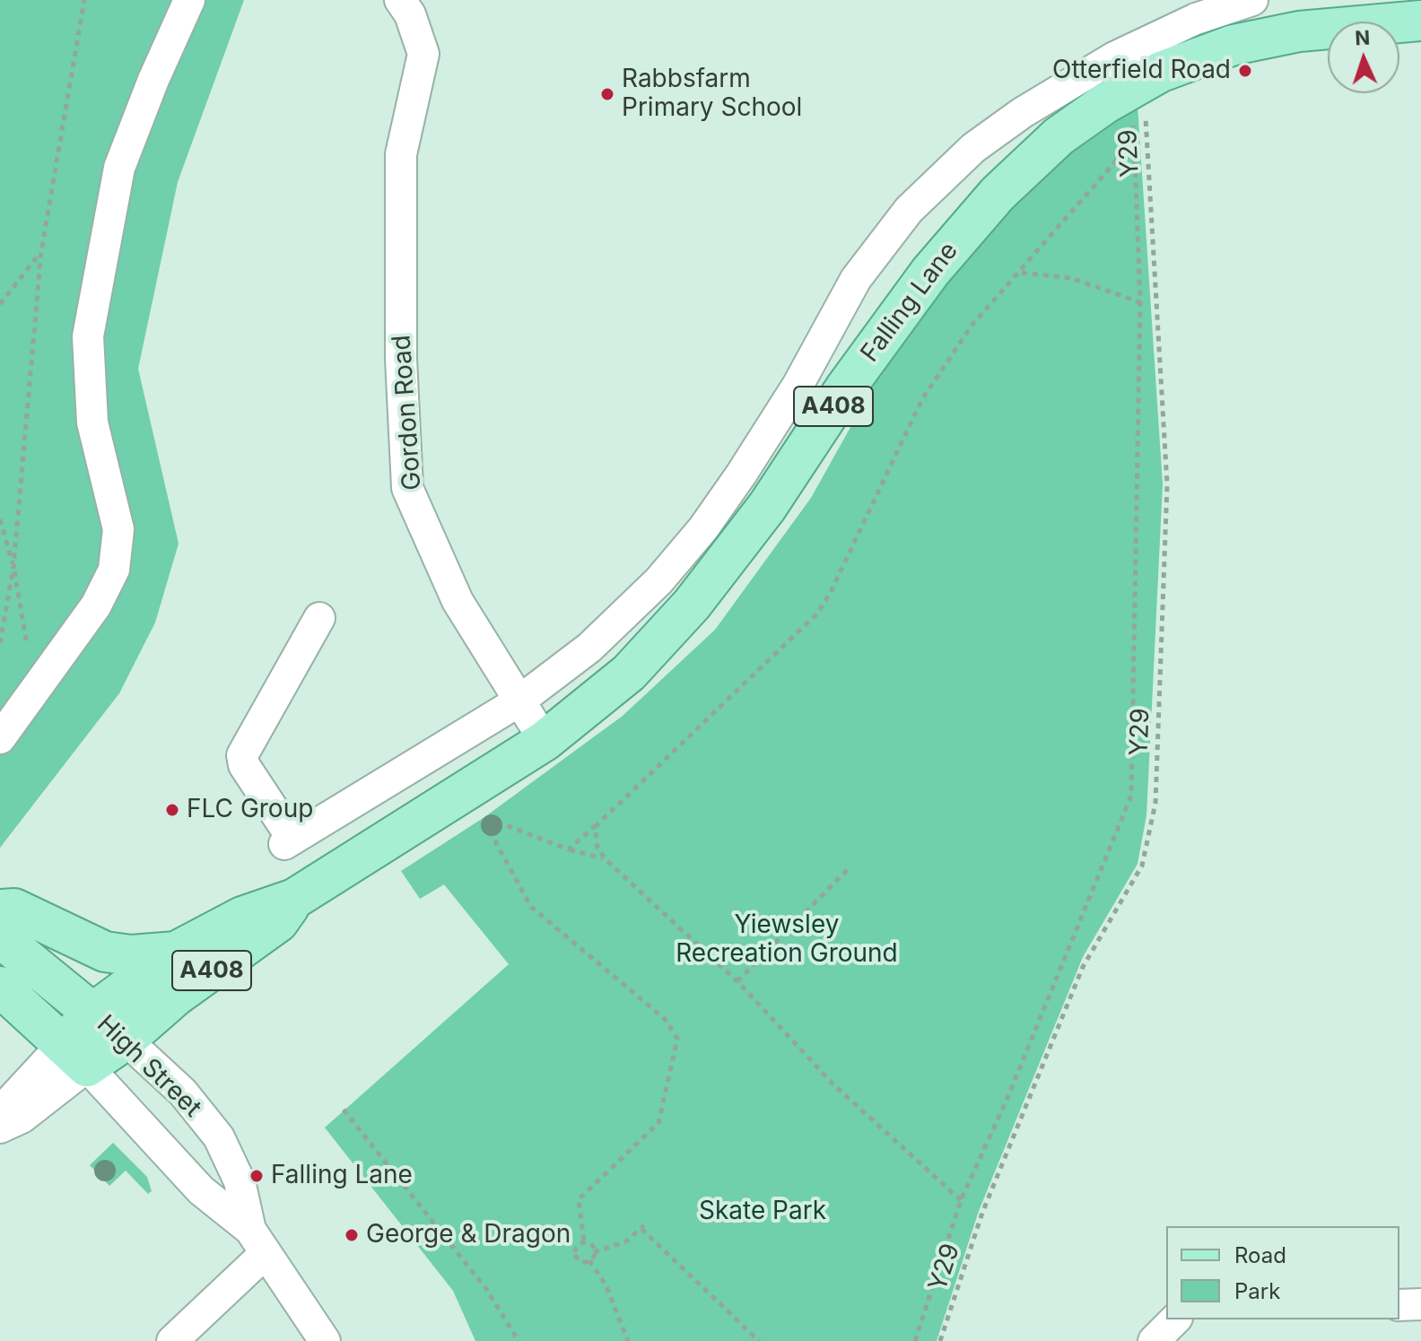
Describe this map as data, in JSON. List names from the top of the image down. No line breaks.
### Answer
{"streets":{"main road":["Falling Lane","A408","High Street"],"street":["Gordon Road"],"path":["Y29"]},"crossings":[["Y29","Falling Lane"],["Falling Lane","Gordon Road"],["Falling Lane","High Street"]],"parks":["Yiewsley Recreation Ground","Skate Park"],"places":["Otterfield Road","Rabbsfarm Primary School","FLC Group","Falling Lane","George & Dragon"],"legend":["Road","Park"],"north":"top"}
